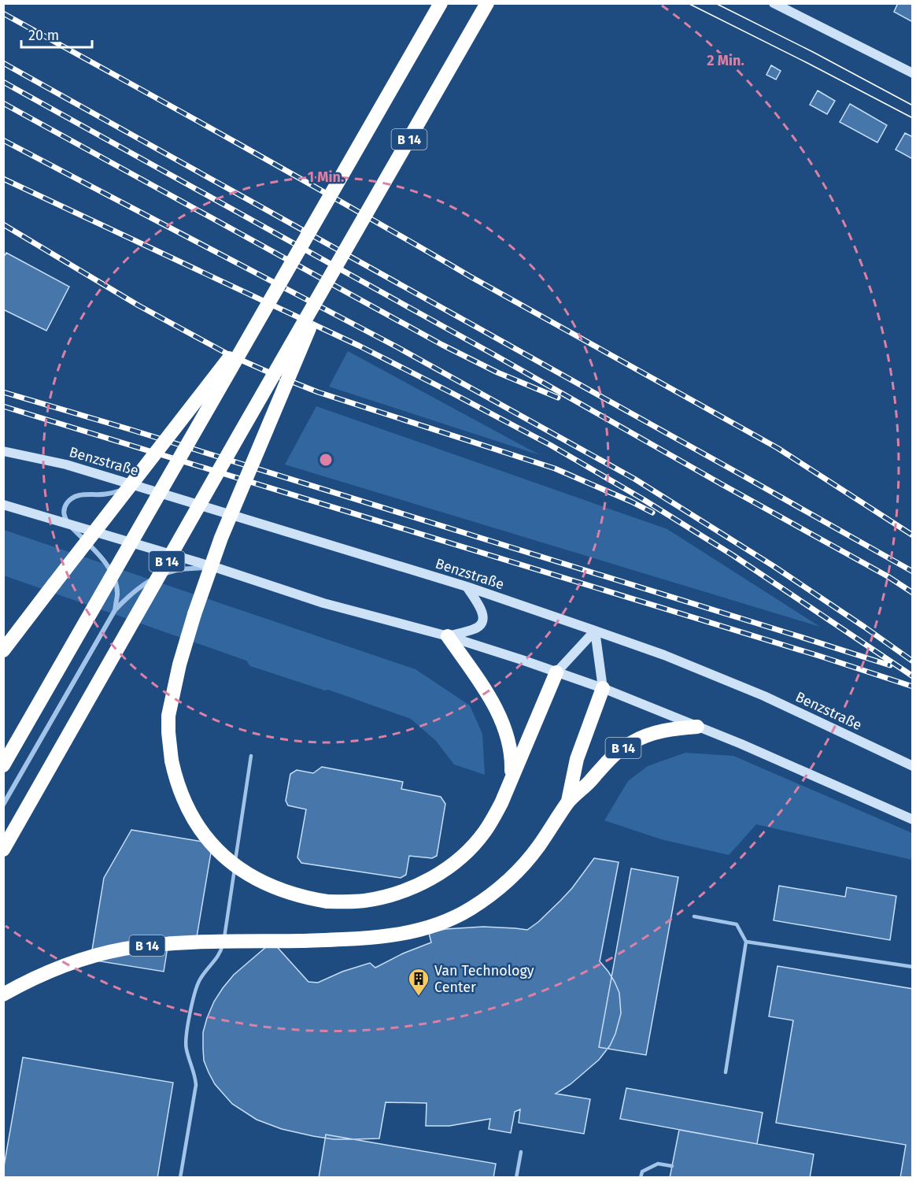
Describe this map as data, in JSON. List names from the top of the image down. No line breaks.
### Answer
{"streets":{"highway":["B 14"],"main road":["Benzstraße"]},"places":{"building":["Van Technology Center"]},"scale_bar":"20 m","rings":["2 Min.","1 Min."]}
